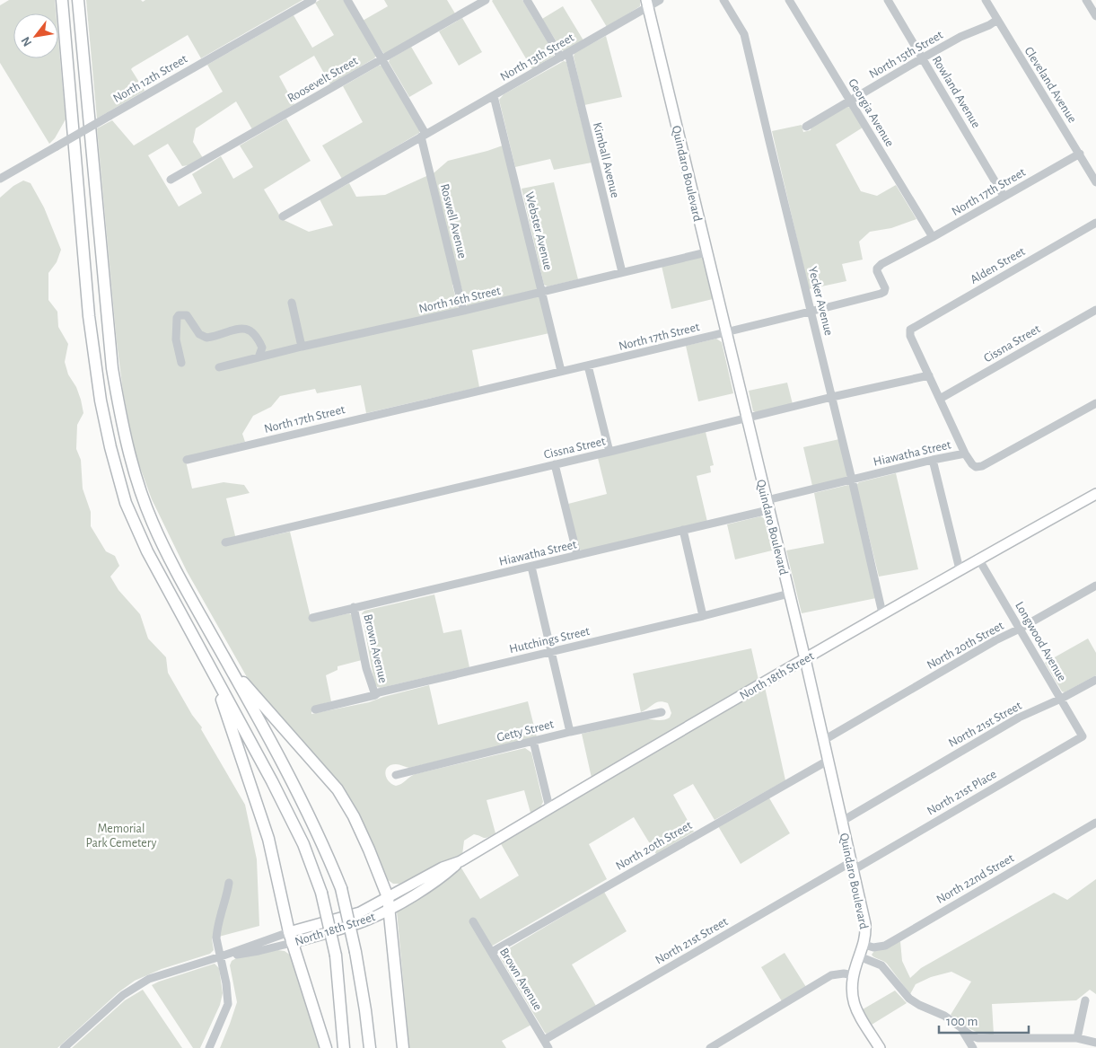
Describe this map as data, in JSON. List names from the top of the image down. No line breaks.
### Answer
{"streets":{"main road":["Quindaro Boulevard","North 18th Street"],"street":["North 15th Street","North 13th Street","North 12th Street","Roosevelt Street","Cleveland Avenue","Rowland Avenue","Georgia Avenue","Kimball Avenue","North 17th Street","Roswell Avenue","Webster Avenue","Alden Street","North 16th Street","Yecker Avenue","Cissna Street","Hiawatha Street","Hutchings Street","Longwood Avenue","North 20th Street","Brown Avenue","North 21st Street","Getty Street","North 21st Place","North 22nd Street"]},"crossings":[["North 15th Street","Cleveland Avenue"],["North 15th Street","Rowland Avenue"],["North 15th Street","Georgia Avenue"],["North 13th Street","Kimball Avenue"],["North 13th Street","Quindaro Boulevard"],["North 13th Street","Roswell Avenue"],["North 13th Street","Webster Avenue"],["Roosevelt Street","Roswell Avenue"],["Cleveland Avenue","North 17th Street"],["Rowland Avenue","North 17th Street"],["Georgia Avenue","North 17th Street"],["Kimball Avenue","North 16th Street"],["Quindaro Boulevard","North 17th Street"],["Quindaro Boulevard","North 16th Street"],["Quindaro Boulevard","Cissna Street"],["Quindaro Boulevard","Hiawatha Street"],["Quindaro Boulevard","Hutchings Street"],["Quindaro Boulevard","North 20th Street"],["Quindaro Boulevard","North 18th Street"],["Quindaro Boulevard","North 21st Street"],["Quindaro Boulevard","North 21st Place"],["Quindaro Boulevard","North 22nd Street"],["North 17th Street","Webster Avenue"],["North 17th Street","Yecker Avenue"],["Roswell Avenue","North 16th Street"],["Webster Avenue","North 16th Street"],["Alden Street","Cissna Street"],["Yecker Avenue","Cissna Street"],["Yecker Avenue","Hiawatha Street"],["Yecker Avenue","North 18th Street"],["Hiawatha Street","Brown Avenue"],["Hutchings Street","Brown Avenue"],["Longwood Avenue","North 20th Street"],["Longwood Avenue","North 18th Street"],["Longwood Avenue","North 21st Street"],["Longwood Avenue","North 21st Place"],["North 20th Street","Brown Avenue"],["Brown Avenue","North 21st Street"],["North 21st Street","North 21st Place"]],"parks":["Memorial Park Cemetery"],"scale_bar":"100 m","north":"bottom left"}
